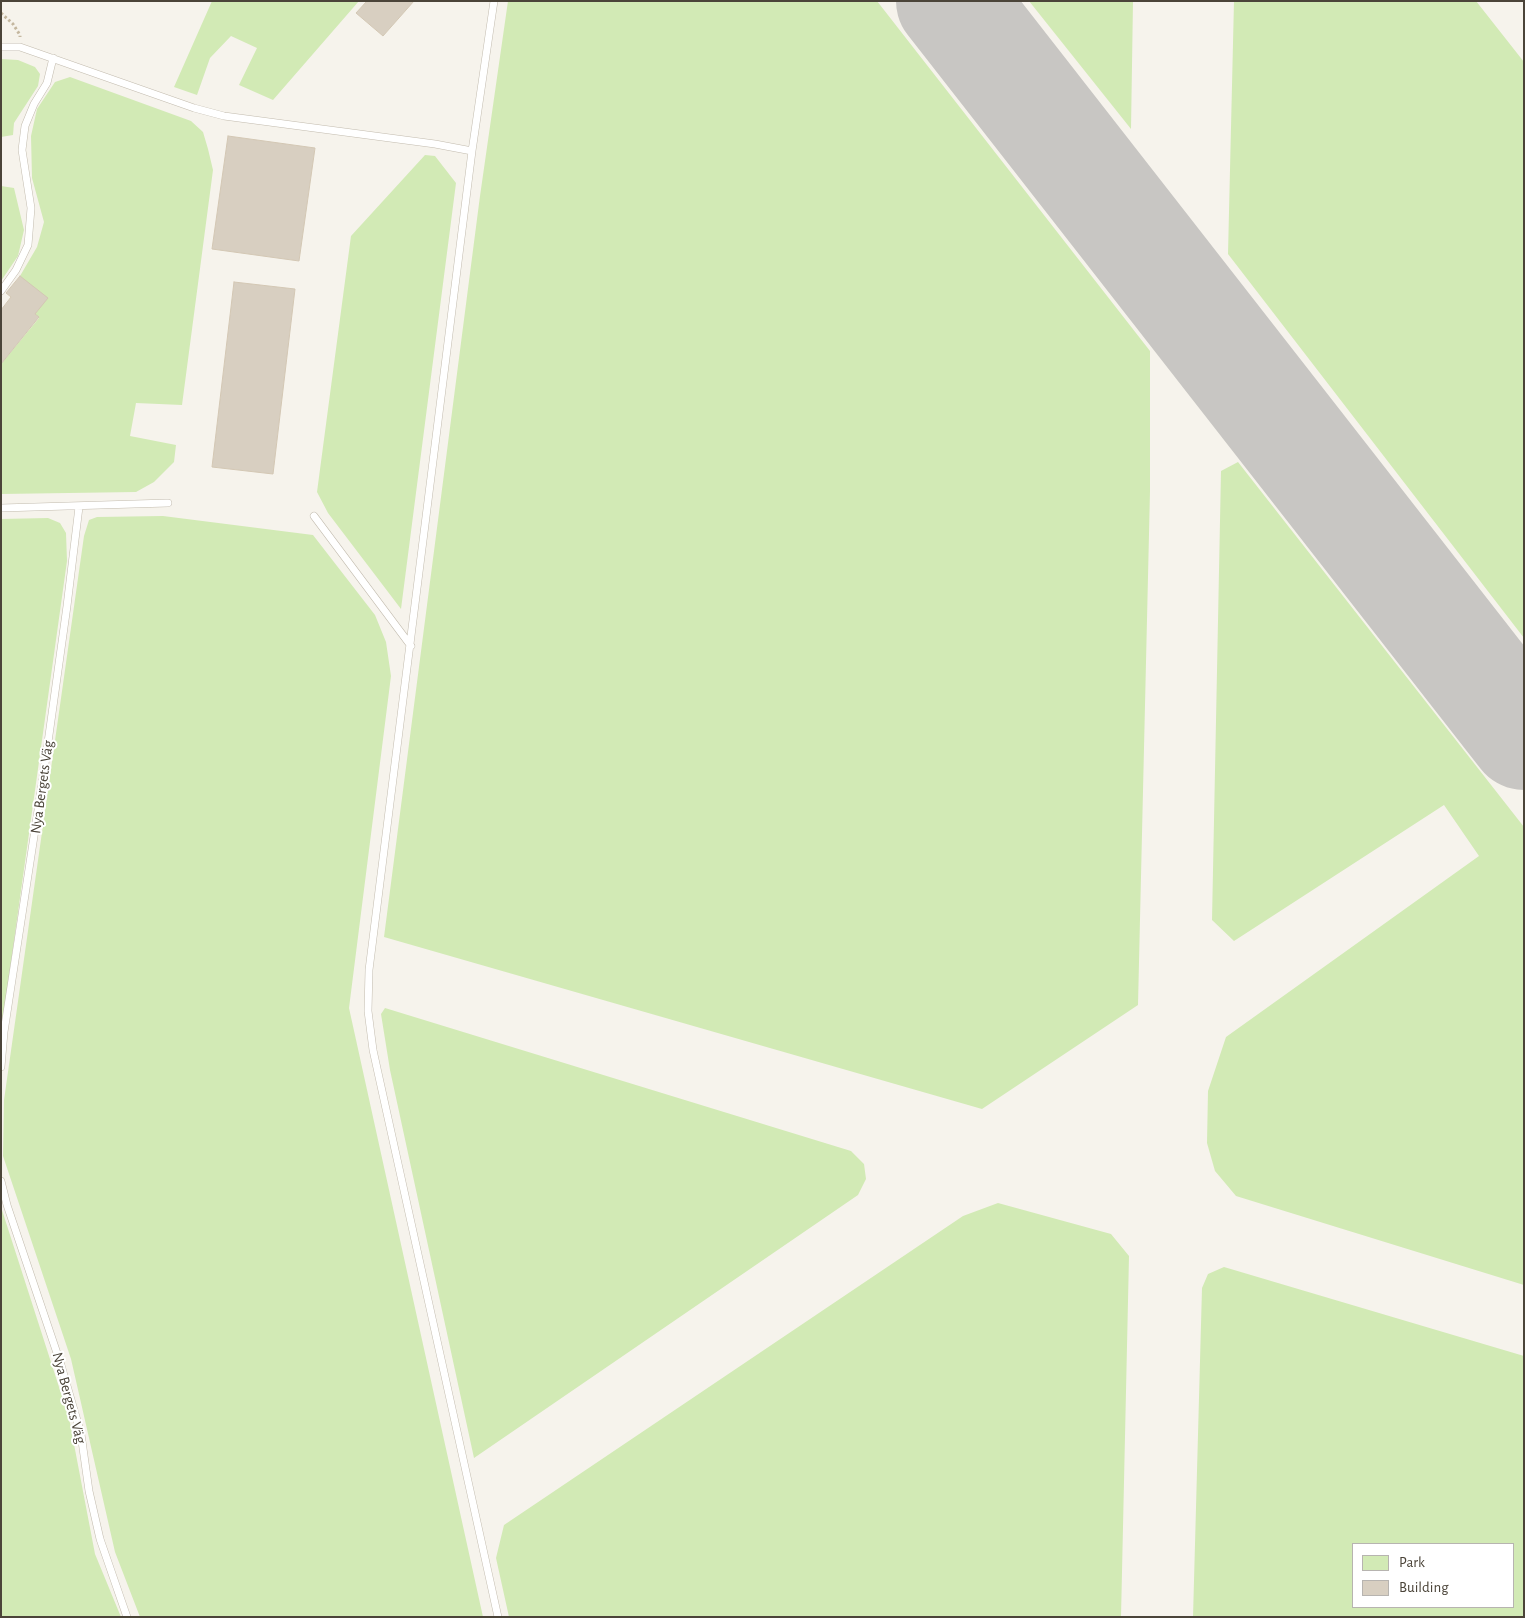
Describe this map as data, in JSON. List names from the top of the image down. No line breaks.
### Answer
{"streets":{"lane":["Nya Bergets Väg"]},"legend":["Park","Building"]}
